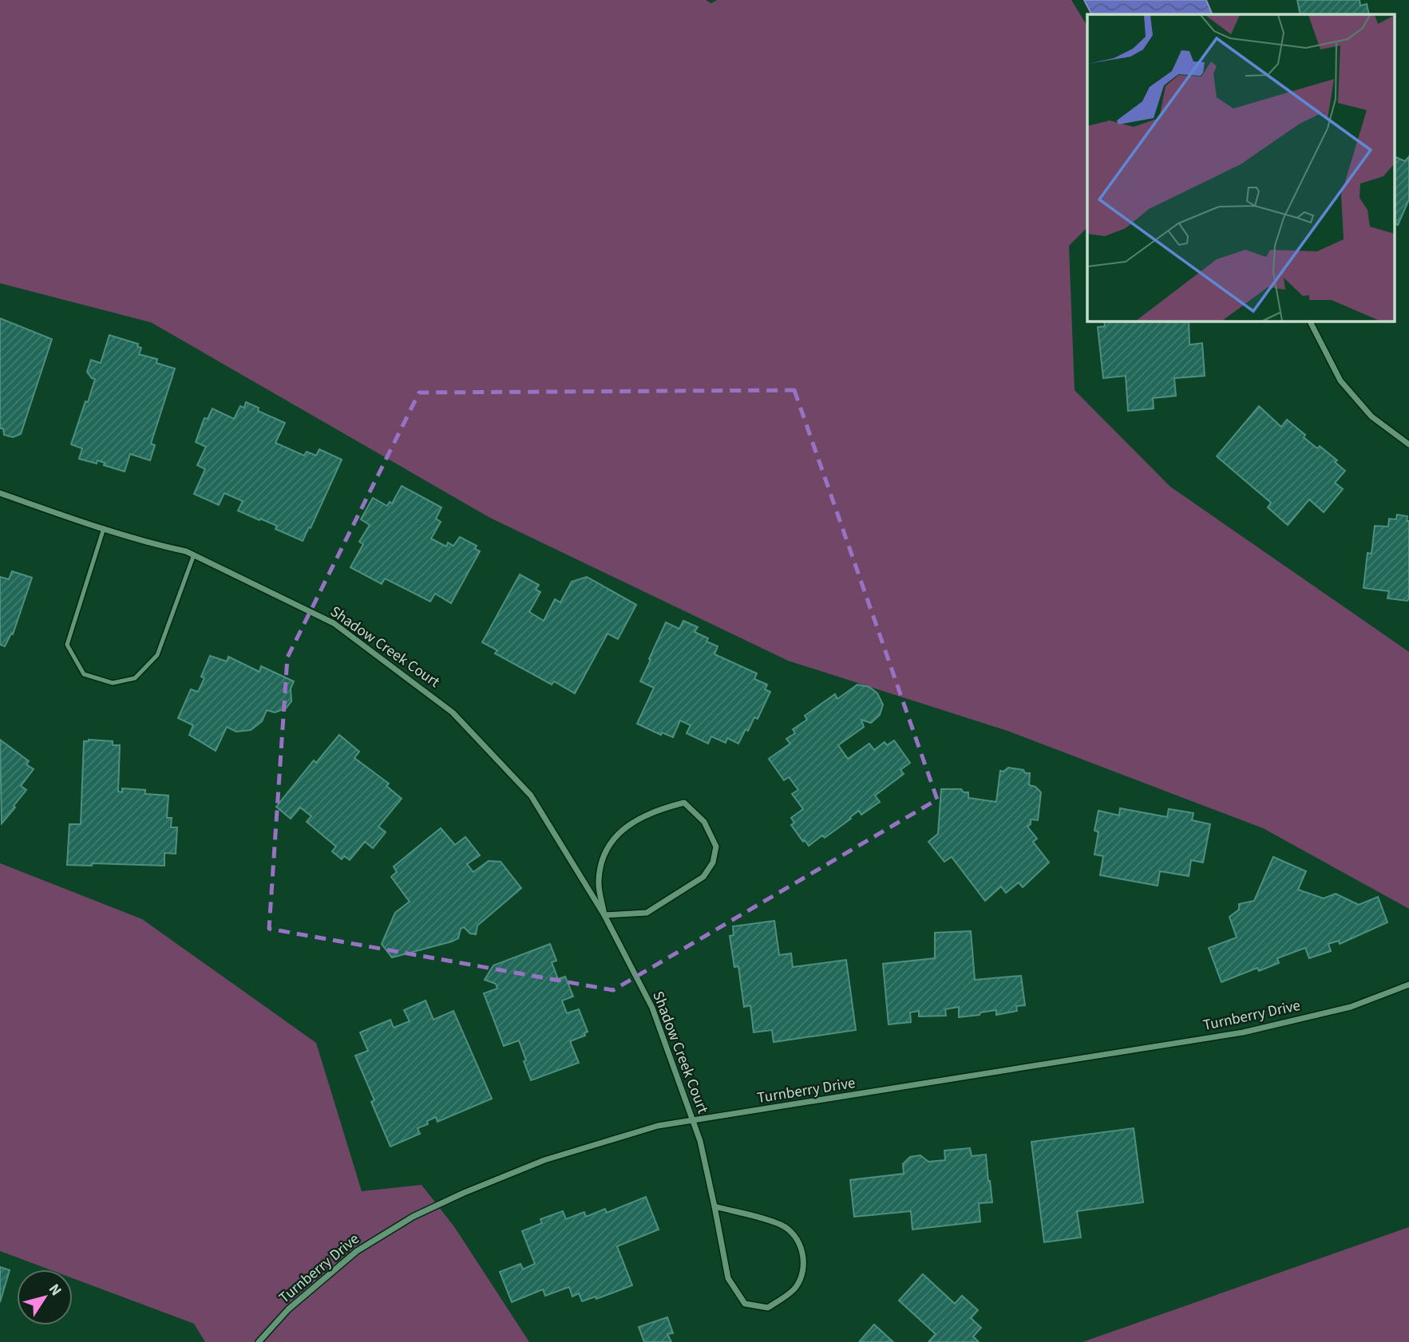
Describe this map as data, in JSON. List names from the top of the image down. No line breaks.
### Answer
{"streets":{"street":["Shadow Creek Court","Turnberry Drive"]},"crossings":[["Shadow Creek Court","Turnberry Drive"]],"north":"top right"}
